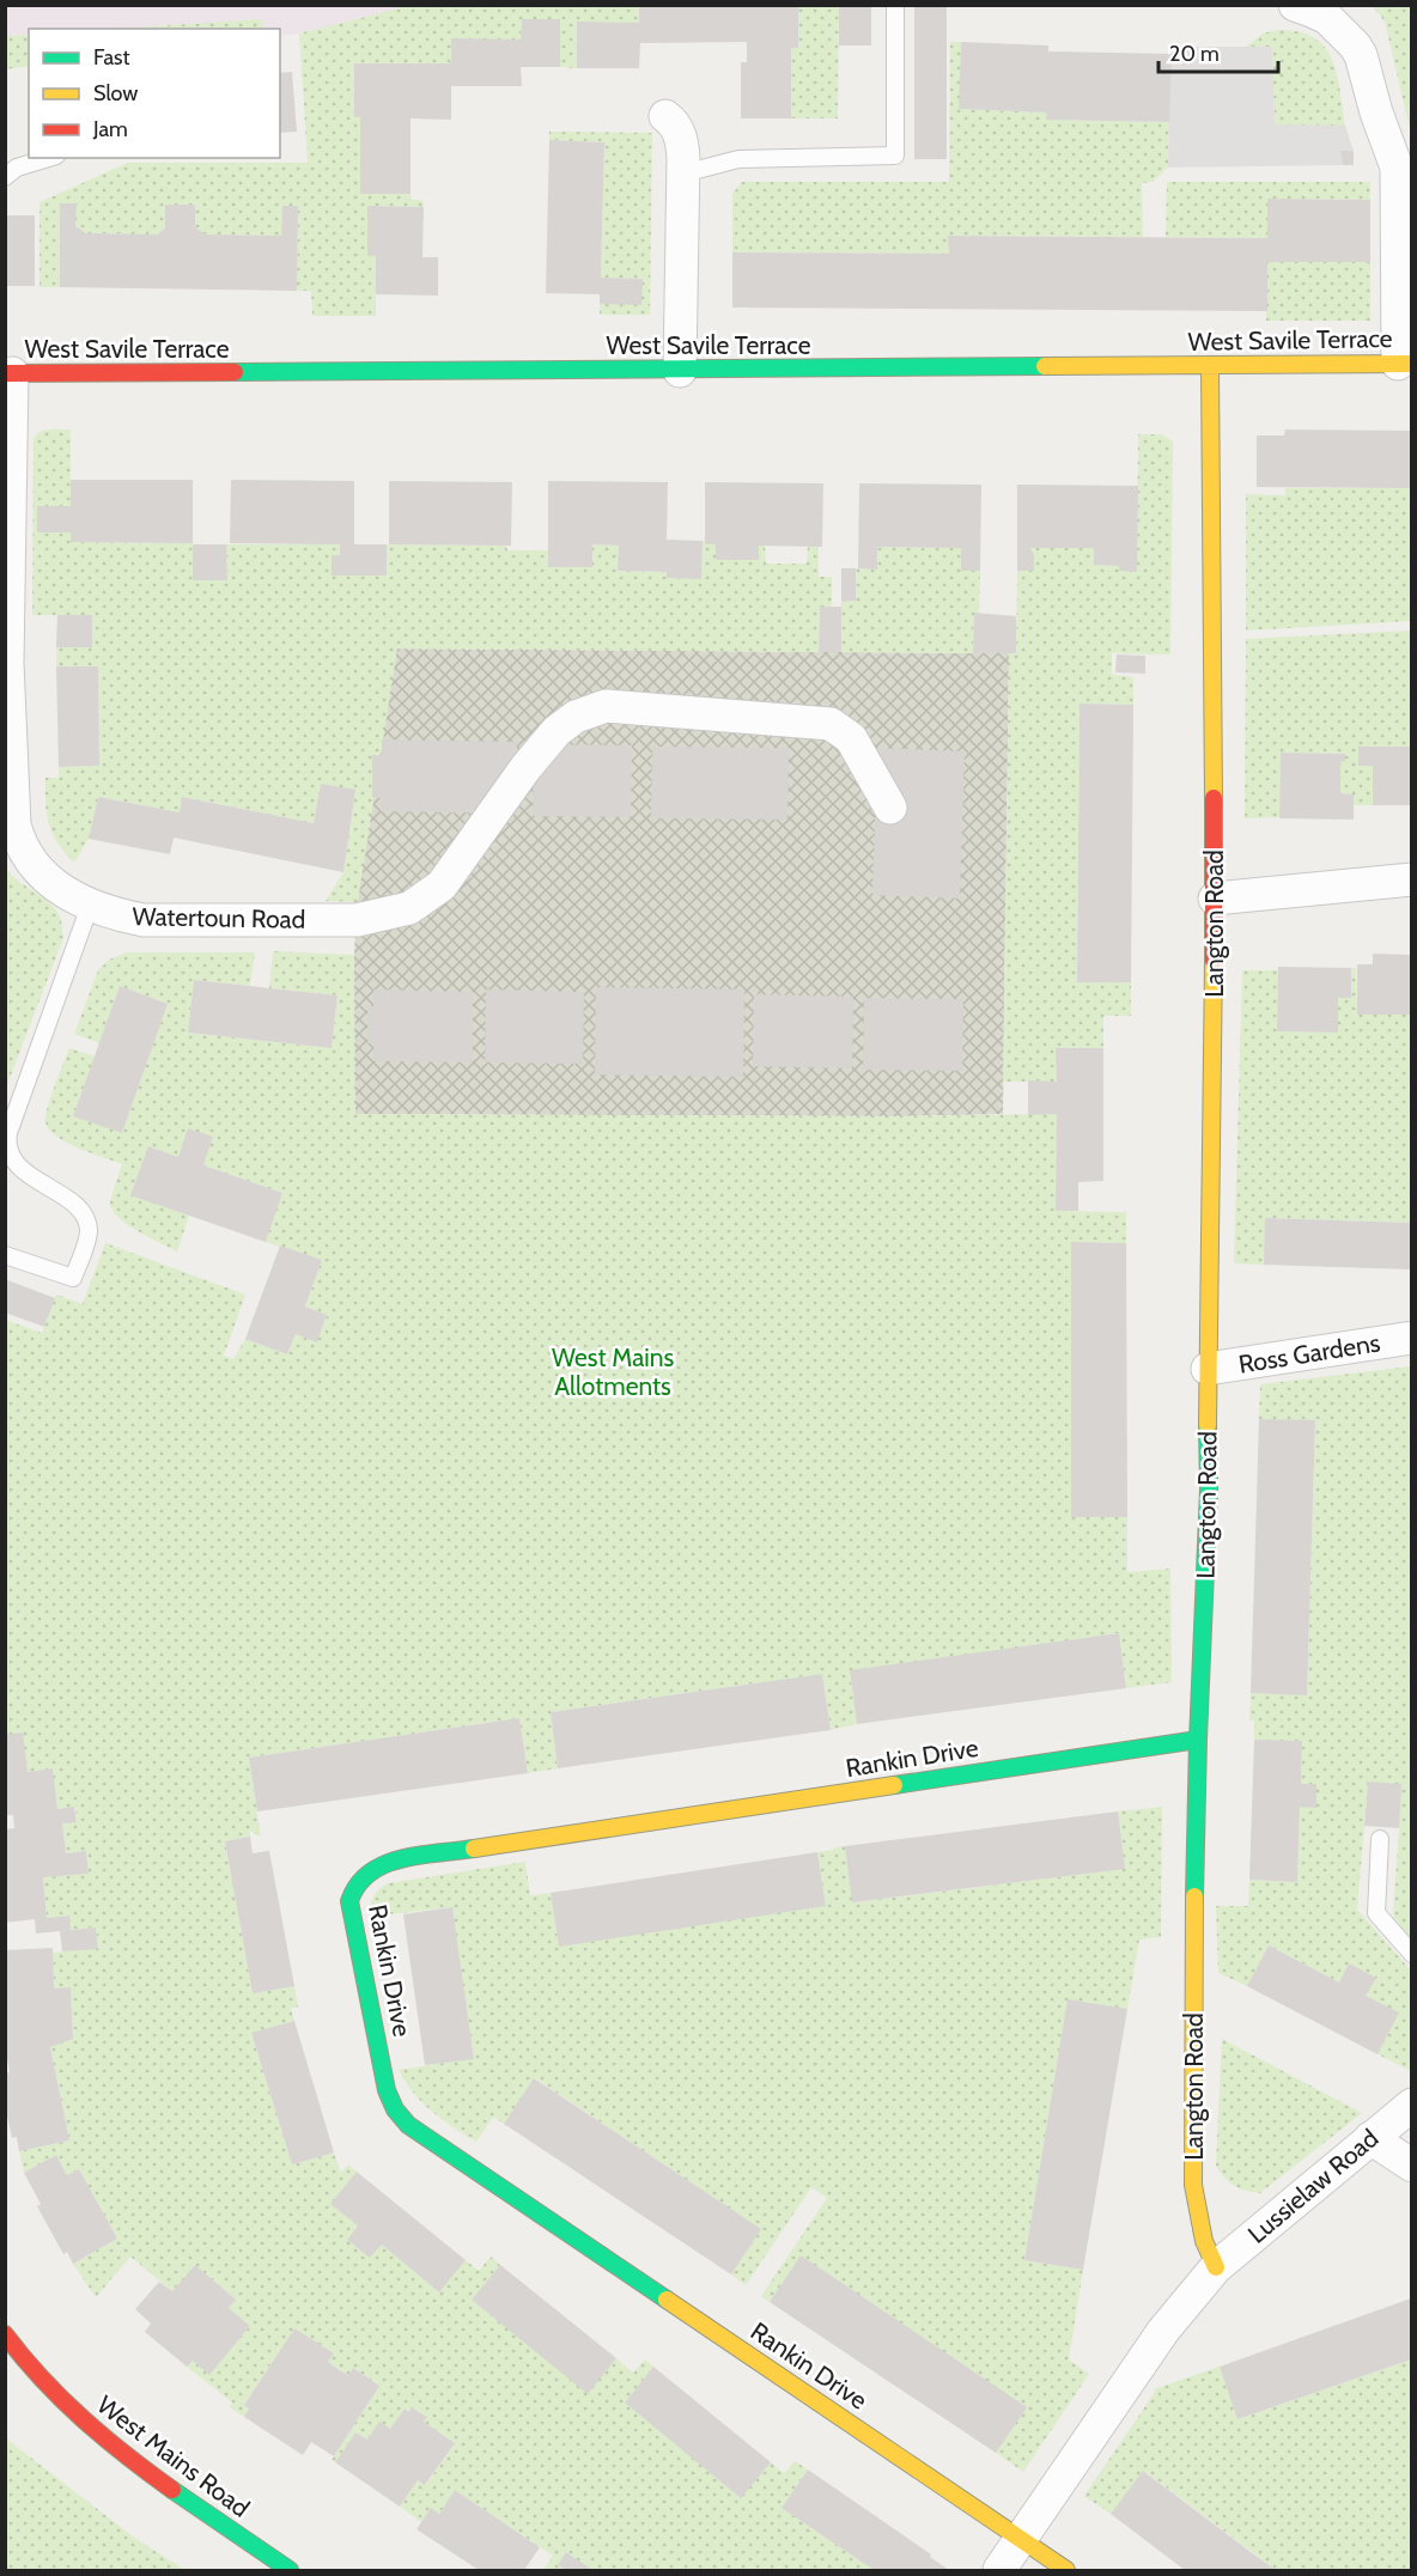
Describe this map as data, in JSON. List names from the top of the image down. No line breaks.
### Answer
{"streets":{"street":["West Savile Terrace","Watertoun Road","Langton Road","Ross Gardens","Rankin Drive","Lussielaw Road","West Mains Road"]},"crossings":[["West Savile Terrace","Watertoun Road"],["West Savile Terrace","Langton Road"],["Langton Road","Ross Gardens"],["Langton Road","Rankin Drive"],["Langton Road","Lussielaw Road"]],"parks":["West Mains Allotments"],"legend":["Fast","Slow","Jam"],"scale_bar":"20 m"}
